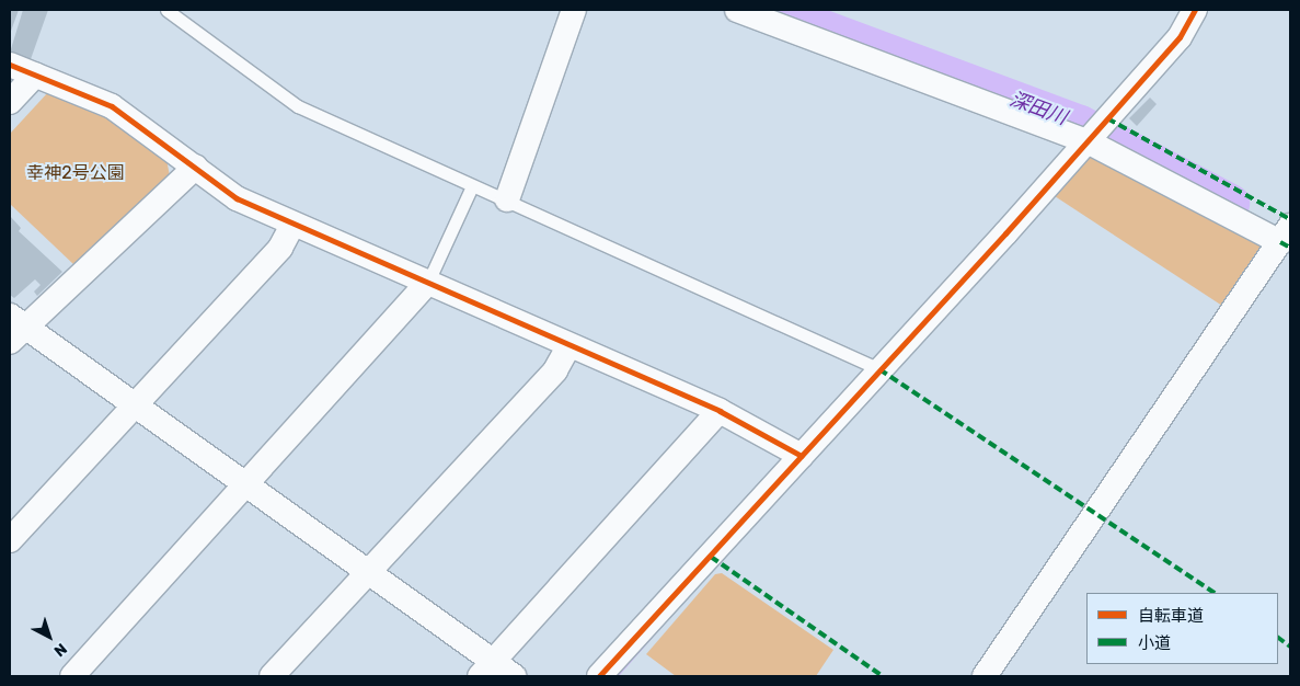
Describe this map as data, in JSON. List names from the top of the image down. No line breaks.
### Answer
{"water":["深田川"],"parks":["幸神2号公園"],"legend":["自転車道","小道"],"north":"bottom right"}
